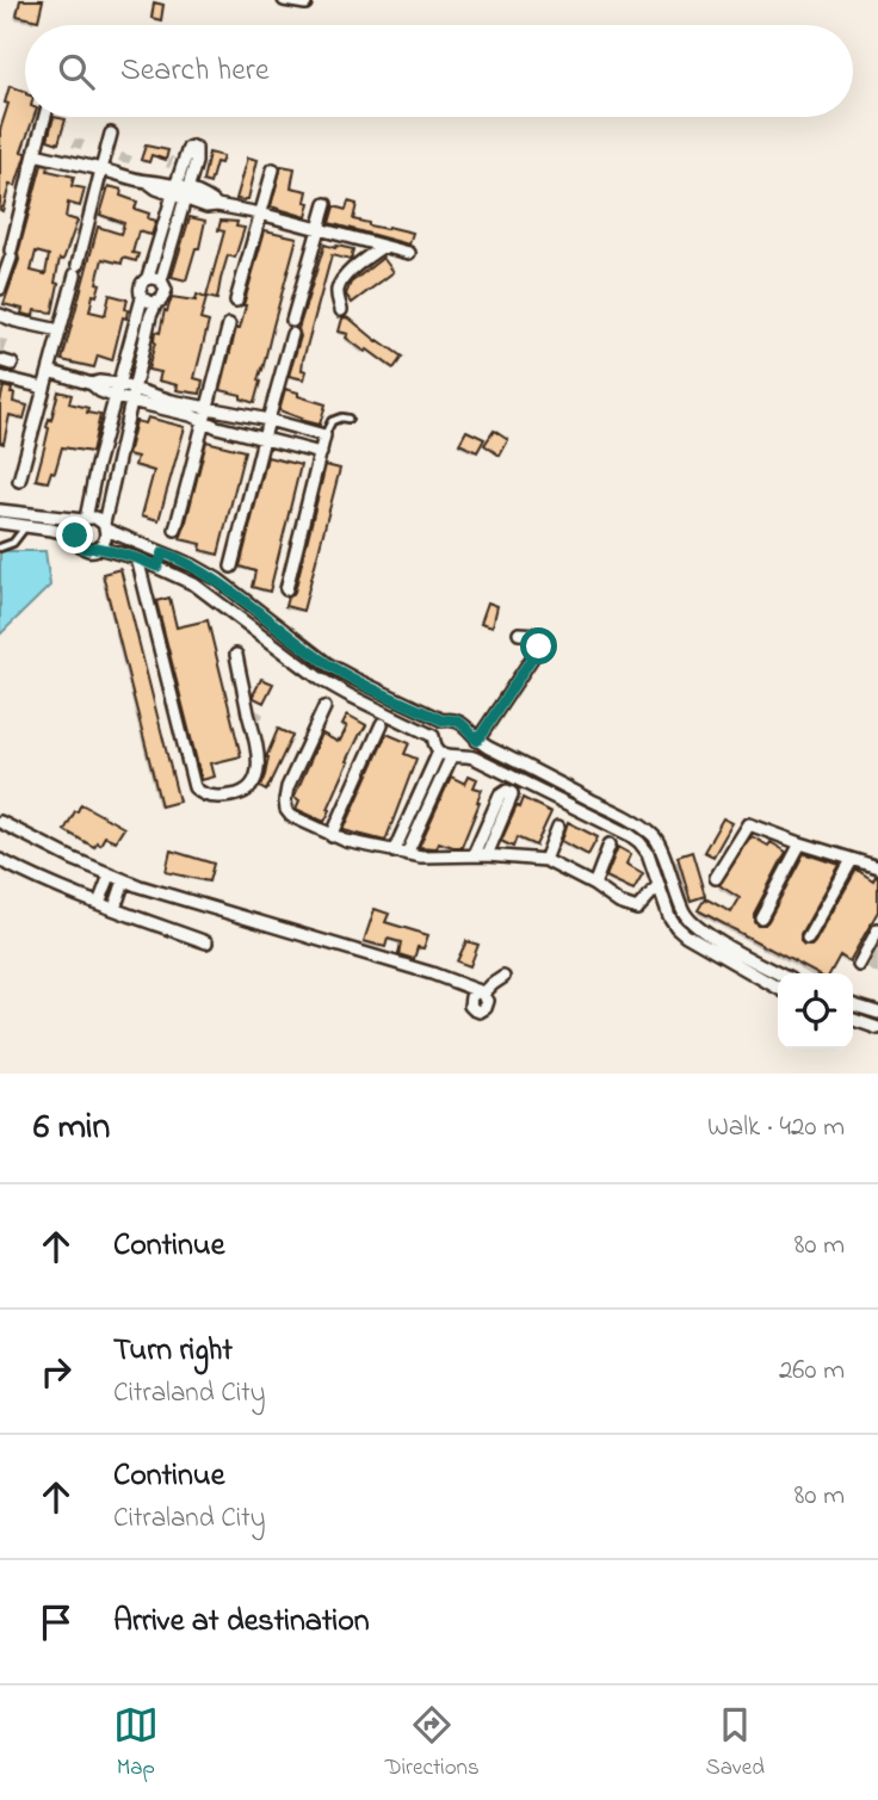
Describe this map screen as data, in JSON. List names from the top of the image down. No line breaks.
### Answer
{"page":{"search":"Search here","heading":["6 min","Walk · 420 m"],"list":[["Continue","80 m"],["Turn right","Citraland City","260 m"],["Continue","Citraland City","80 m"],"Arrive at destination"],"nav":["Map","Directions","Saved"]}}
